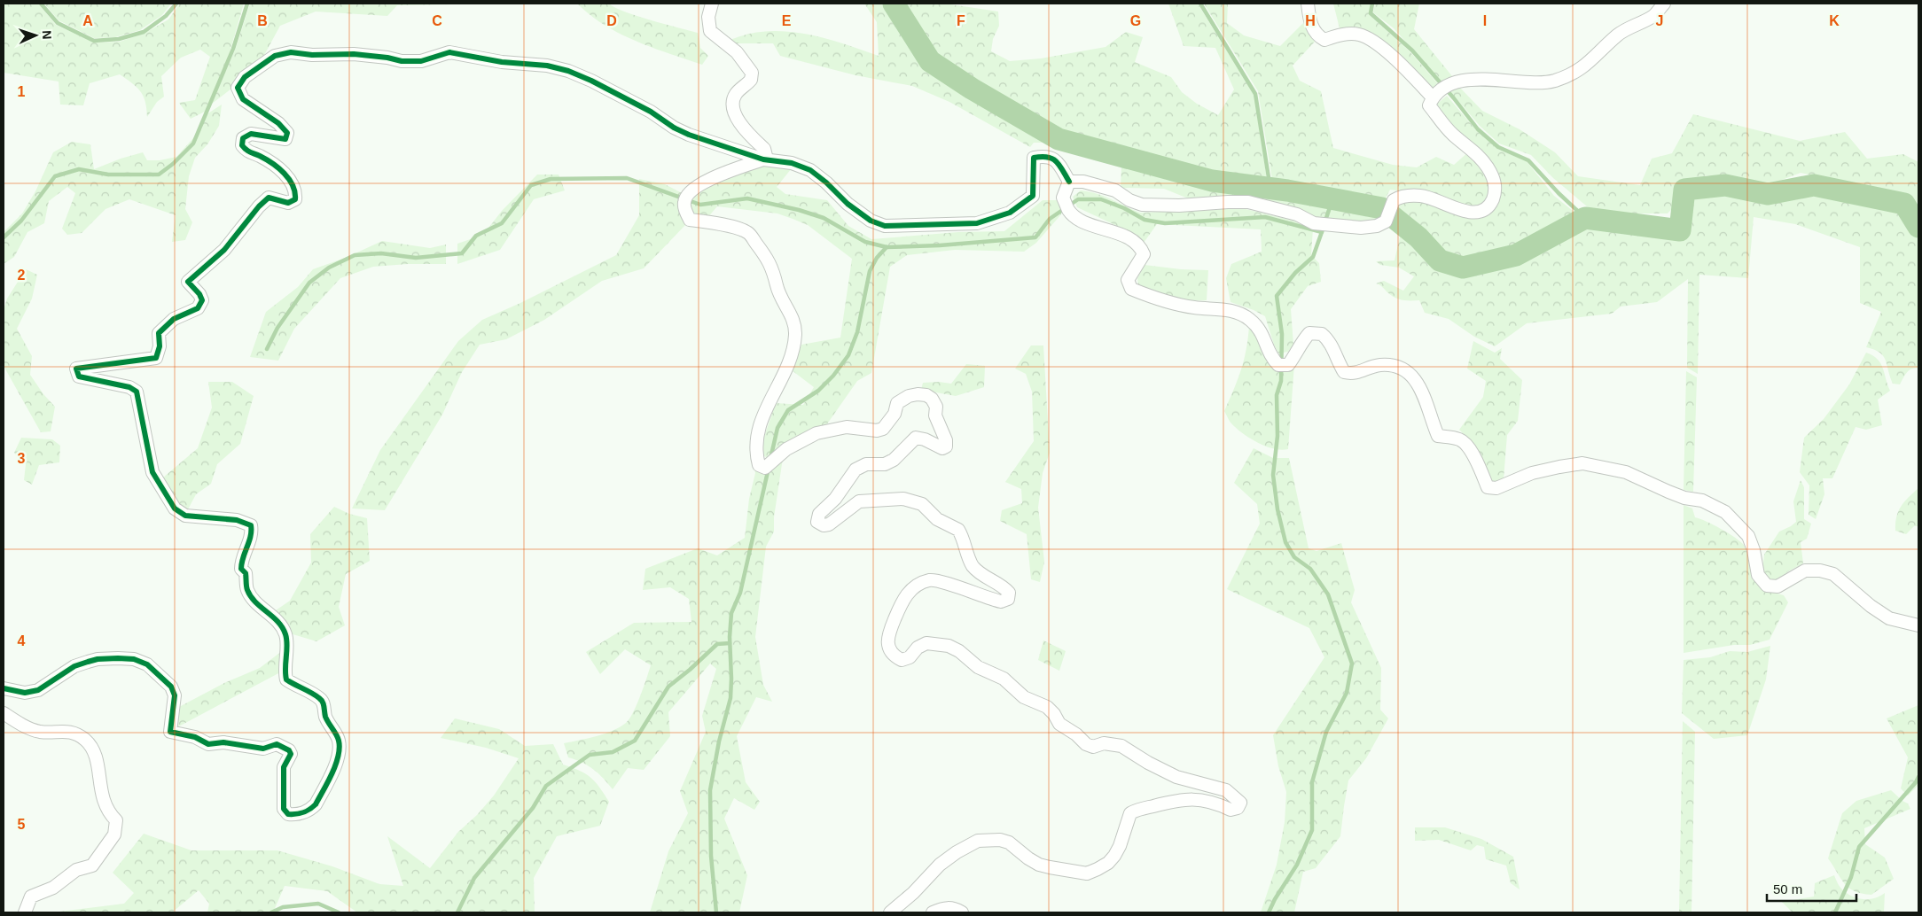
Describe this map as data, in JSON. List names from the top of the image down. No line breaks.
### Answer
{"scale_bar":"50 m","north":"right","grid":{"columns":["A","B","C","D","E","F","G","H","I","J","K"],"rows":["1","2","3","4","5"]}}
